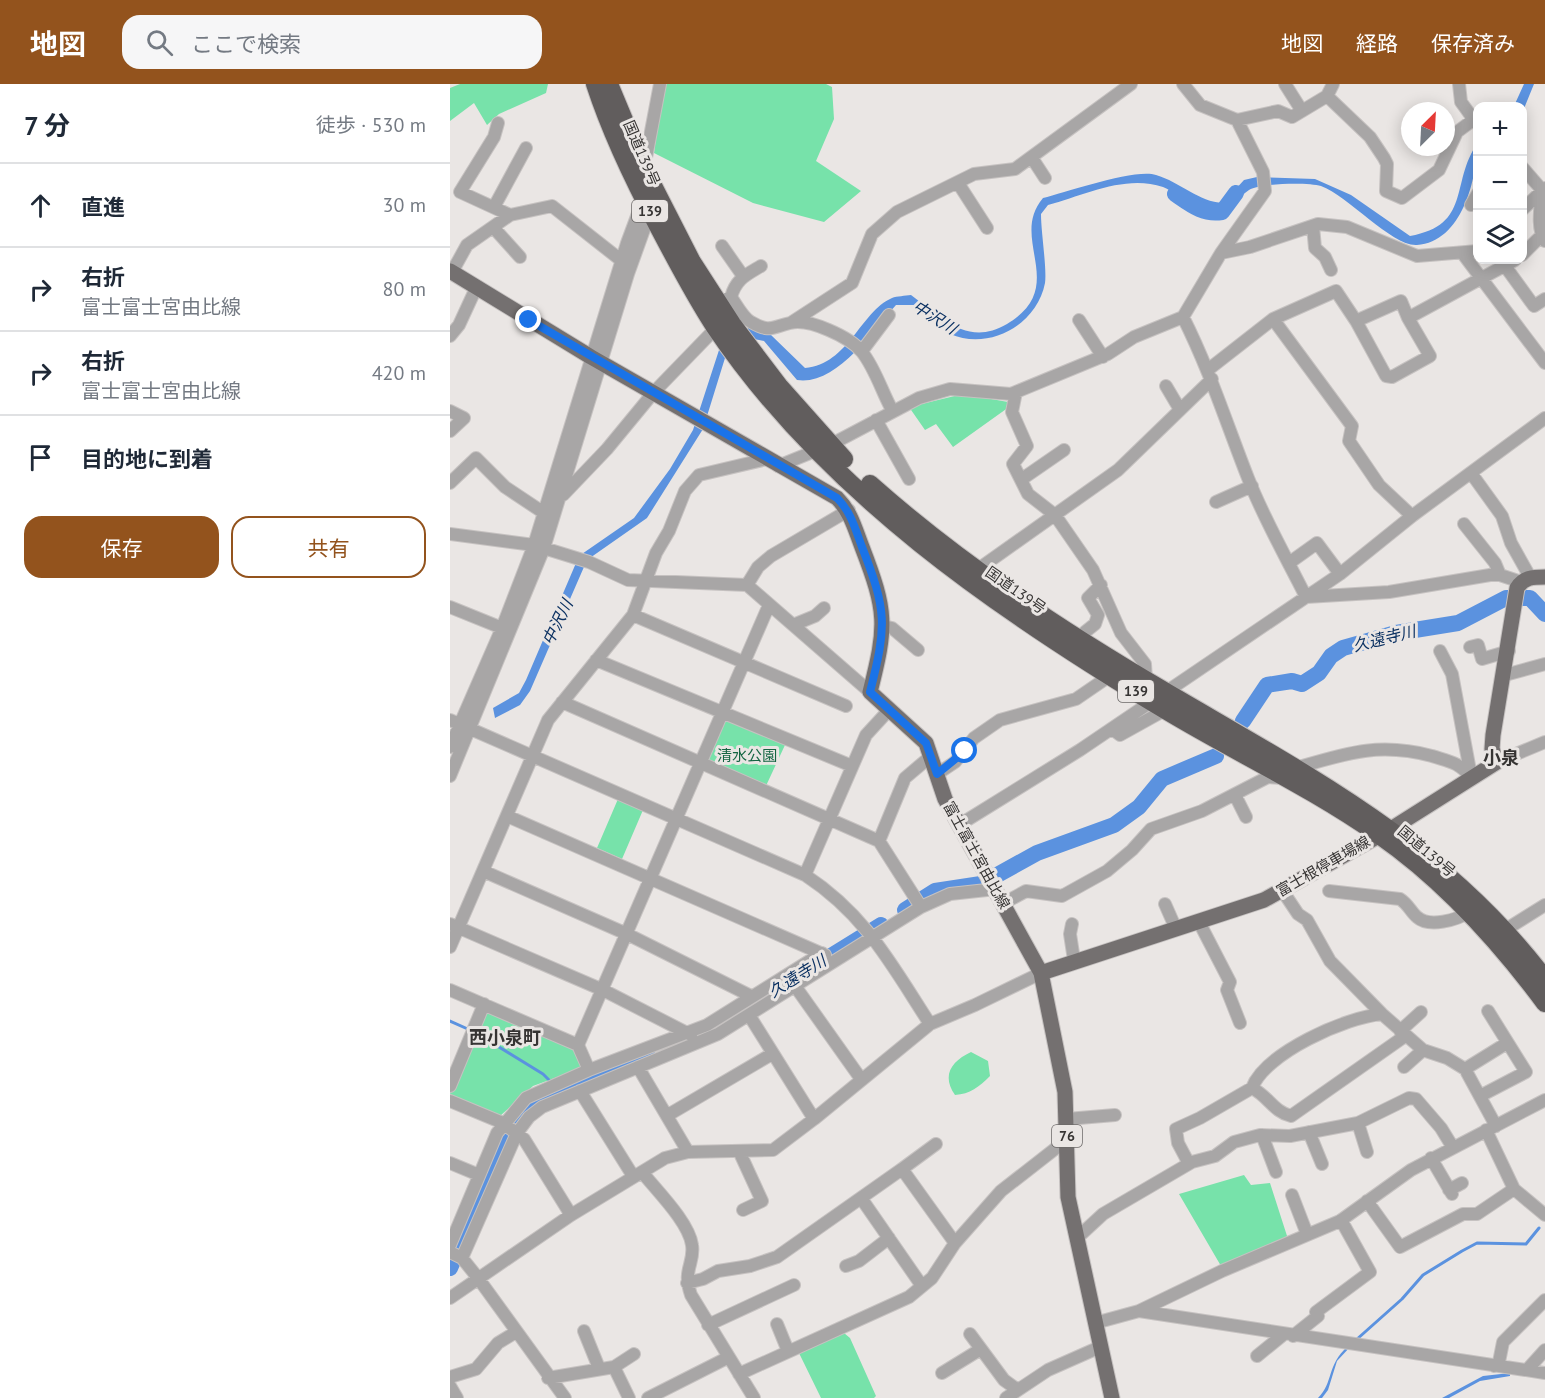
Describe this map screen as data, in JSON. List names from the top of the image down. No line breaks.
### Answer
{"streets":{"highway":["国道139号","139"],"main road":["富士富士宮由比線","富士根停車場線","76"]},"crossings":[["国道139号","富士根停車場線"],["富士富士宮由比線","富士根停車場線"]],"districts":["小泉","西小泉町"],"water":["中沢川","久遠寺川"],"parks":["清水公園"],"north":"top right","page":{"header":"地図","search":"ここで検索","nav":["地図","経路","保存済み"],"heading":["7 分","徒歩 · 530 m"],"map_buttons":["+","−"],"list":[["直進","30 m"],["右折","富士富士宮由比線","80 m"],["右折","富士富士宮由比線","420 m"],"目的地に到着"],"buttons":["保存","共有"]}}
